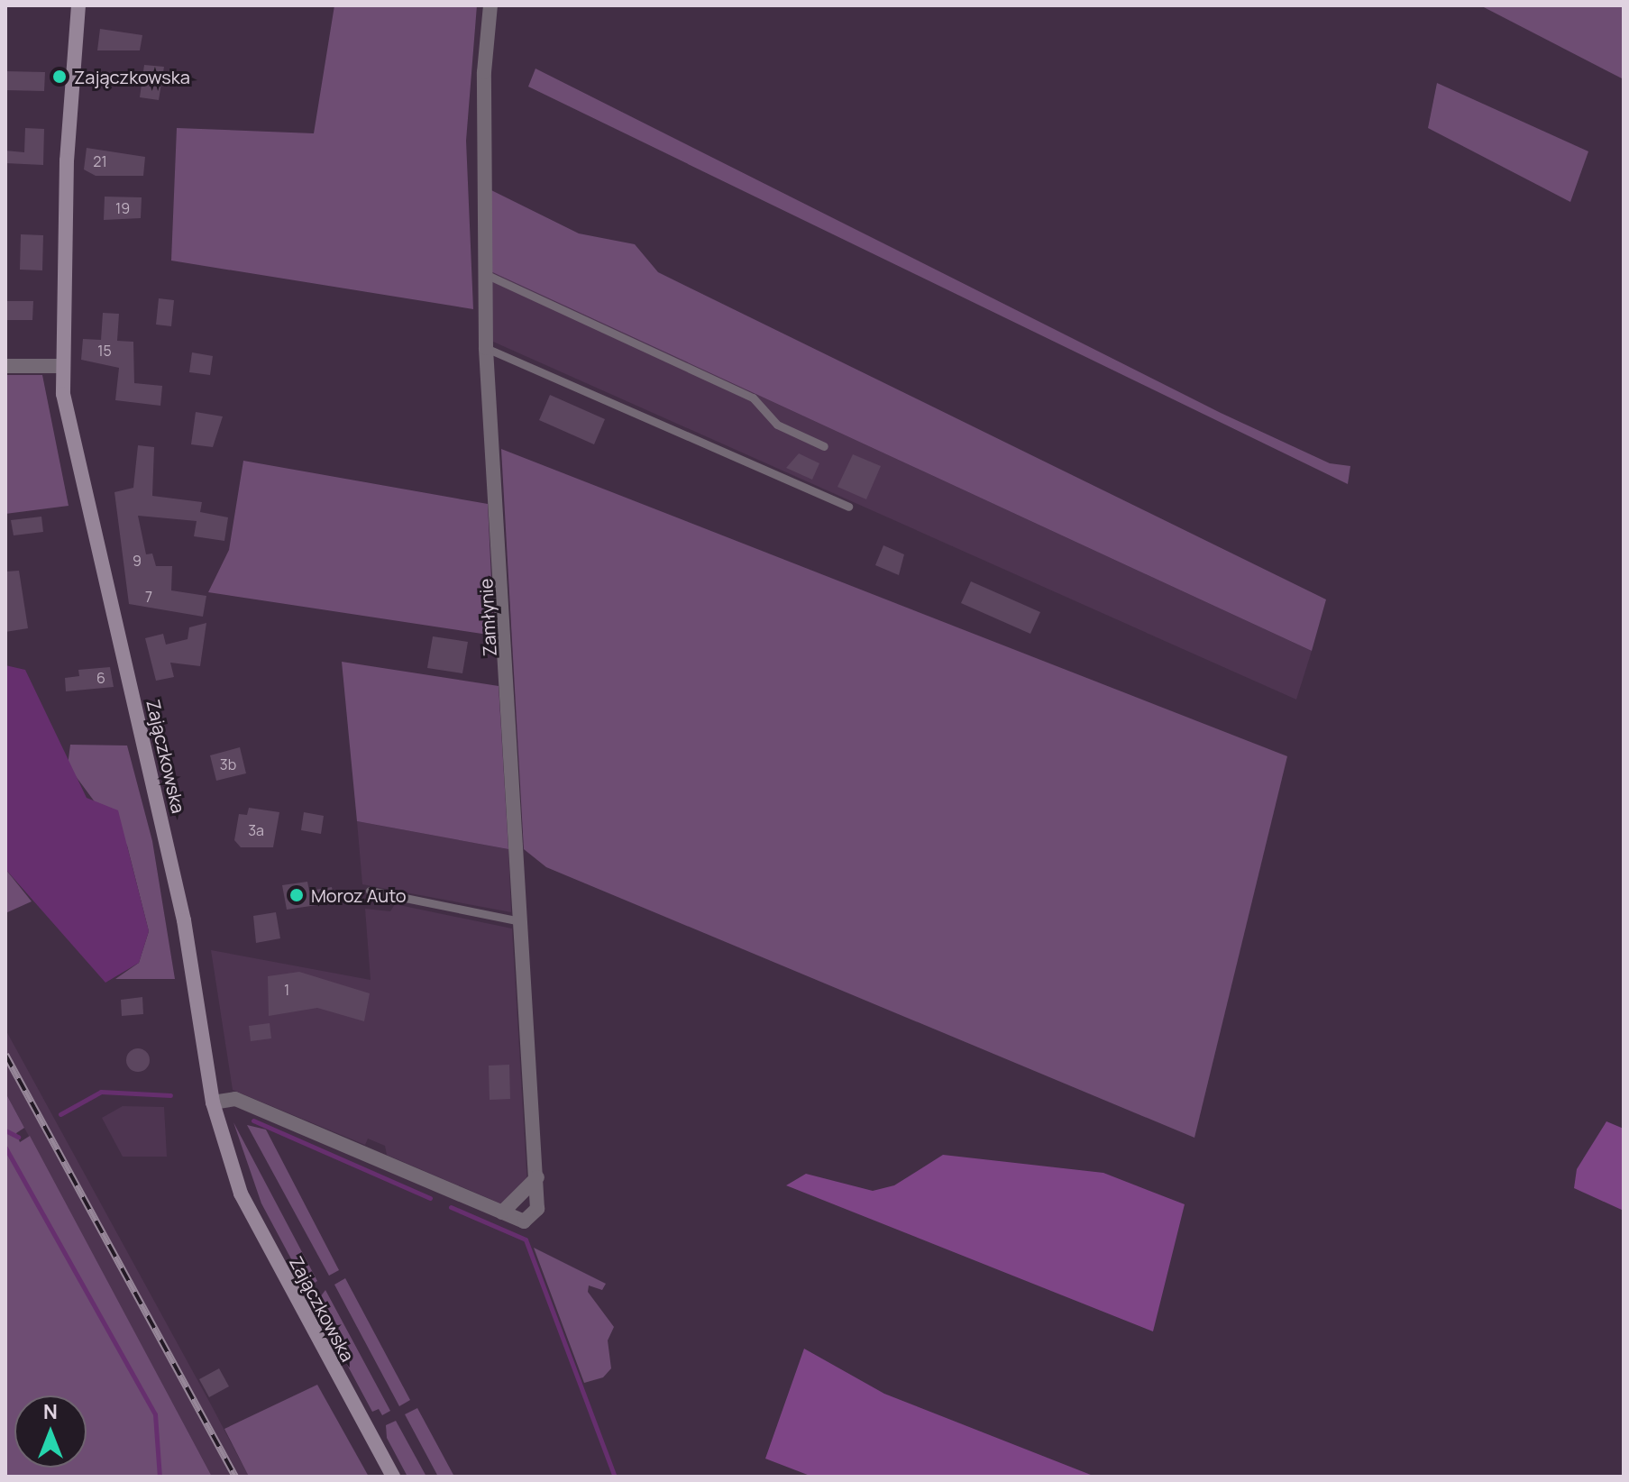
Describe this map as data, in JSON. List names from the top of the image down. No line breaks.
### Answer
{"streets":{"main road":["Zajączkowska"],"street":["Zamłynie"]},"places":["Zajączkowska","Moroz Auto"],"house_numbers":["21","19","15","9","7","6","3b","3a","1"],"north":"top"}
